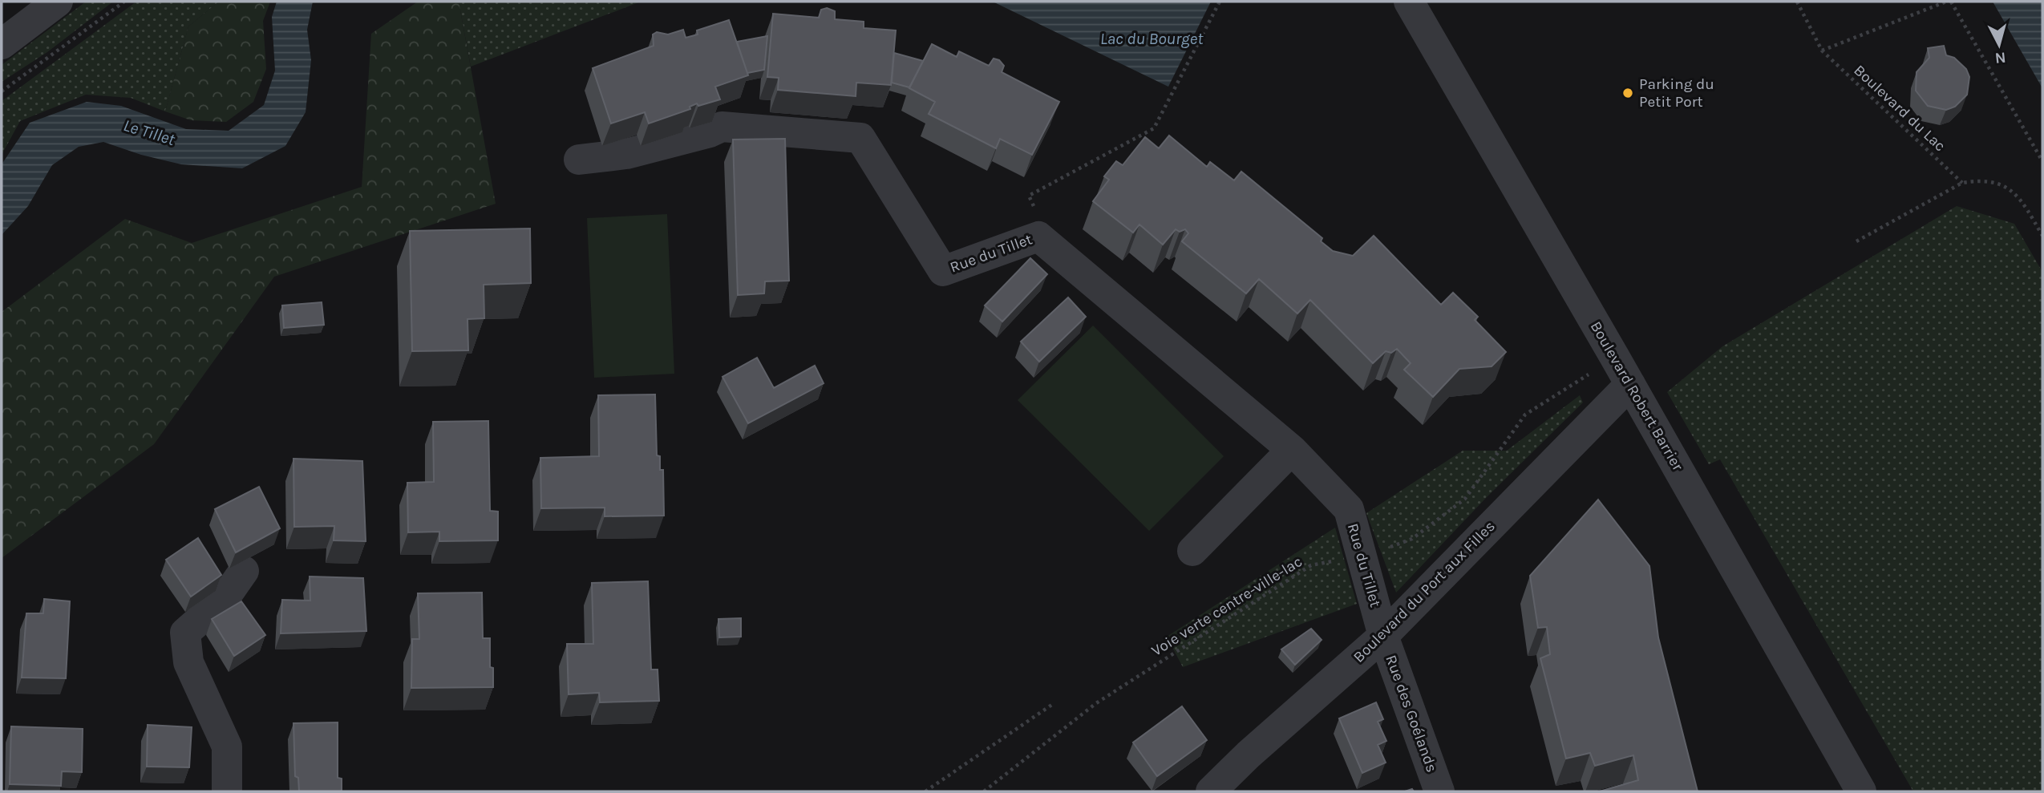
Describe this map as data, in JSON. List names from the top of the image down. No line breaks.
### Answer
{"streets":{"street":["Rue du Tillet","Boulevard Robert Barrier","Boulevard du Port aux Filles","Rue des Goélands"],"path":["Boulevard du Lac","Voie verte centre-ville-lac"]},"crossings":[["Rue du Tillet","Boulevard du Port aux Filles"],["Rue du Tillet","Voie verte centre-ville-lac"],["Rue du Tillet","Rue des Goélands"],["Boulevard Robert Barrier","Boulevard du Port aux Filles"],["Boulevard Robert Barrier","Voie verte centre-ville-lac"],["Boulevard du Port aux Filles","Rue des Goélands"]],"water":["Lac du Bourget","Le Tillet"],"places":["Parking du Petit Port"],"north":"bottom"}
